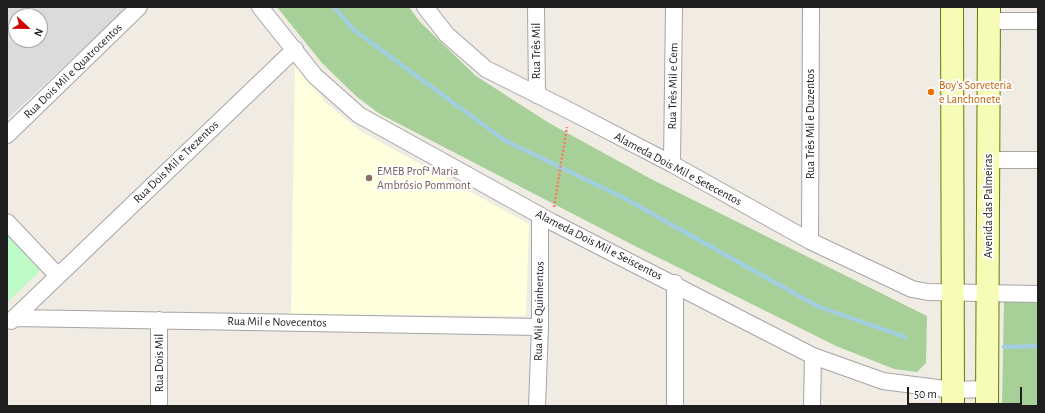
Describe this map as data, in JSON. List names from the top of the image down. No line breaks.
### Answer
{"streets":{"street":["Rua Três Mil","Rua Dois Mil e Quatrocentos","Rua Três Mil e Cem","Rua Três Mil e Duzentos","Rua Dois Mil e Trezentos","Alameda Dois Mil e Setecentos","Avenida das Palmeiras","Alameda Dois Mil e Seiscentos","Rua Mil e Quinhentos","Rua Mil e Novecentos","Rua Dois Mil"]},"crossings":[["Rua Três Mil","Alameda Dois Mil e Setecentos"],["Rua Três Mil e Cem","Alameda Dois Mil e Setecentos"],["Rua Três Mil e Duzentos","Alameda Dois Mil e Setecentos"],["Rua Dois Mil e Trezentos","Alameda Dois Mil e Seiscentos"],["Rua Dois Mil e Trezentos","Rua Mil e Novecentos"],["Alameda Dois Mil e Setecentos","Avenida das Palmeiras"],["Avenida das Palmeiras","Alameda Dois Mil e Seiscentos"],["Alameda Dois Mil e Seiscentos","Rua Mil e Quinhentos"],["Rua Mil e Quinhentos","Rua Mil e Novecentos"],["Rua Mil e Novecentos","Rua Dois Mil"]],"places":["Boy's Sorveteria e Lanchonete","EMEB Profª Maria Ambrósio Pommont"],"scale_bar":"50 m","north":"right"}
